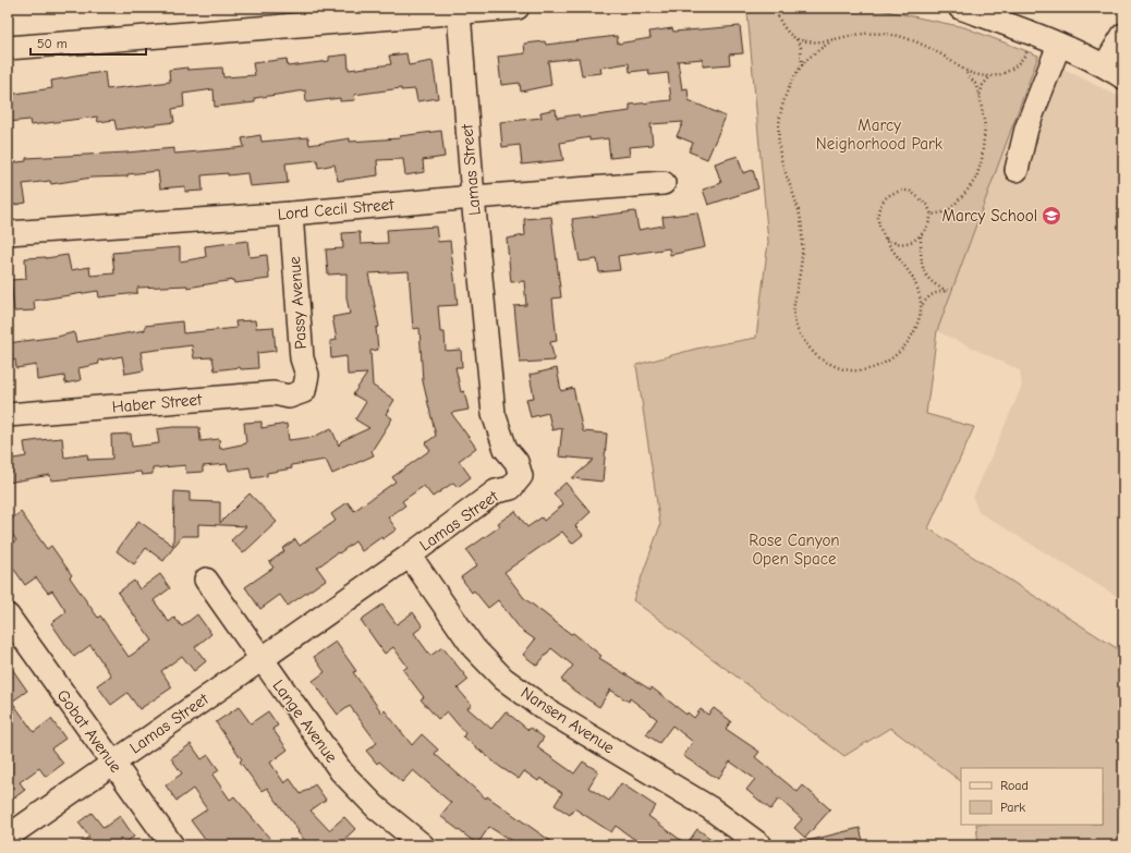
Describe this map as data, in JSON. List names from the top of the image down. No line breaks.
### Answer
{"streets":{"street":["Lamas Street","Lord Cecil Street","Passy Avenue","Haber Street","Nansen Avenue","Lange Avenue","Gobat Avenue"]},"crossings":[["Lamas Street","Lord Cecil Street"],["Lamas Street","Nansen Avenue"],["Lamas Street","Lange Avenue"],["Lamas Street","Gobat Avenue"],["Lord Cecil Street","Passy Avenue"],["Passy Avenue","Haber Street"]],"parks":["Marcy Neighorhood Park","Rose Canyon Open Space"],"places":{"school or university":["Marcy School"]},"legend":["Road","Park"],"scale_bar":"50 m"}
